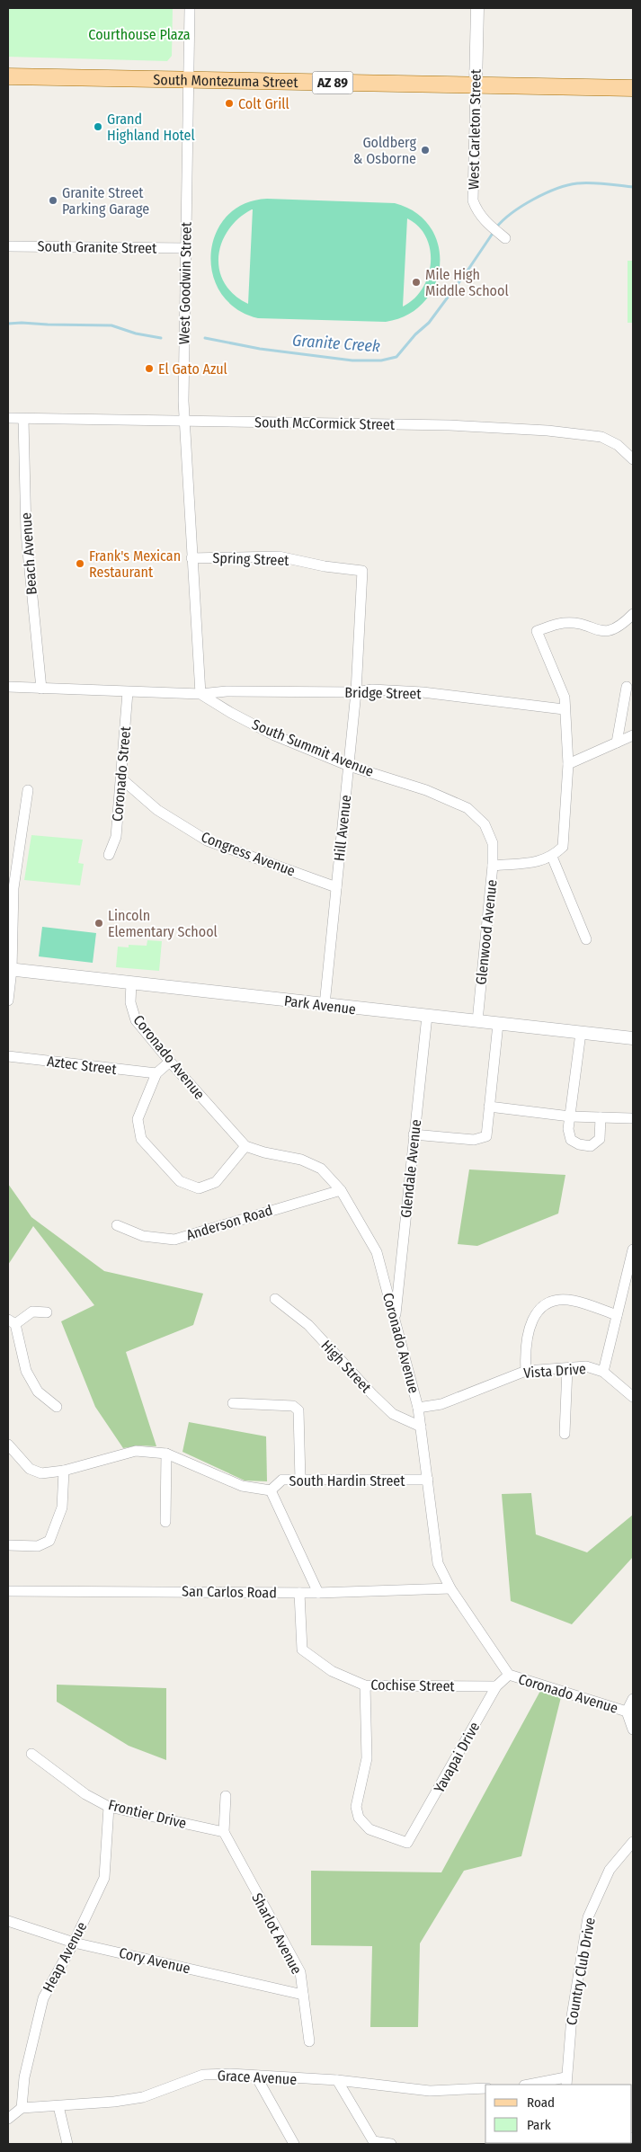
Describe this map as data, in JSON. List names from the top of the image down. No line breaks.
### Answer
{"streets":{"main road":["South Montezuma Street","AZ 89"],"street":["West Carleton Street","South Granite Street","West Goodwin Street","South McCormick Street","Beach Avenue","Spring Street","Bridge Street","South Summit Avenue","Coronado Street","Hill Avenue","Congress Avenue","Glenwood Avenue","Park Avenue","Coronado Avenue","Aztec Street","Glendale Avenue","Anderson Road","High Street","Vista Drive","South Hardin Street","San Carlos Road","Cochise Street","Yavapai Drive","Frontier Drive","Sharlot Avenue","Heap Avenue","Cory Avenue","Country Club Drive","Grace Avenue"]},"crossings":[["South Montezuma Street","West Carleton Street"],["South Montezuma Street","West Goodwin Street"],["South Granite Street","West Goodwin Street"],["West Goodwin Street","South McCormick Street"],["West Goodwin Street","Spring Street"],["West Goodwin Street","Bridge Street"],["West Goodwin Street","South Summit Avenue"],["South McCormick Street","Beach Avenue"],["Spring Street","Hill Avenue"],["Bridge Street","South Summit Avenue"],["Bridge Street","Hill Avenue"],["South Summit Avenue","Hill Avenue"],["South Summit Avenue","Glenwood Avenue"],["Coronado Street","Congress Avenue"],["Hill Avenue","Congress Avenue"],["Hill Avenue","Park Avenue"],["Glenwood Avenue","Park Avenue"],["Park Avenue","Coronado Avenue"],["Park Avenue","Glendale Avenue"],["Coronado Avenue","Glendale Avenue"],["Coronado Avenue","Anderson Road"],["Coronado Avenue","High Street"],["Coronado Avenue","Vista Drive"],["Coronado Avenue","South Hardin Street"],["Coronado Avenue","San Carlos Road"],["Coronado Avenue","Yavapai Drive"],["San Carlos Road","Cochise Street"],["Cochise Street","Yavapai Drive"],["Frontier Drive","Sharlot Avenue"],["Frontier Drive","Heap Avenue"],["Sharlot Avenue","Cory Avenue"],["Heap Avenue","Cory Avenue"],["Heap Avenue","Grace Avenue"]],"water":["Granite Creek"],"parks":["Courthouse Plaza"],"places":["Colt Grill","Grand Highland Hotel","Goldberg & Osborne","Granite Street Parking Garage","Mile High Middle School","El Gato Azul","Frank's Mexican Restaurant","Lincoln Elementary School"],"legend":["Road","Park"]}
